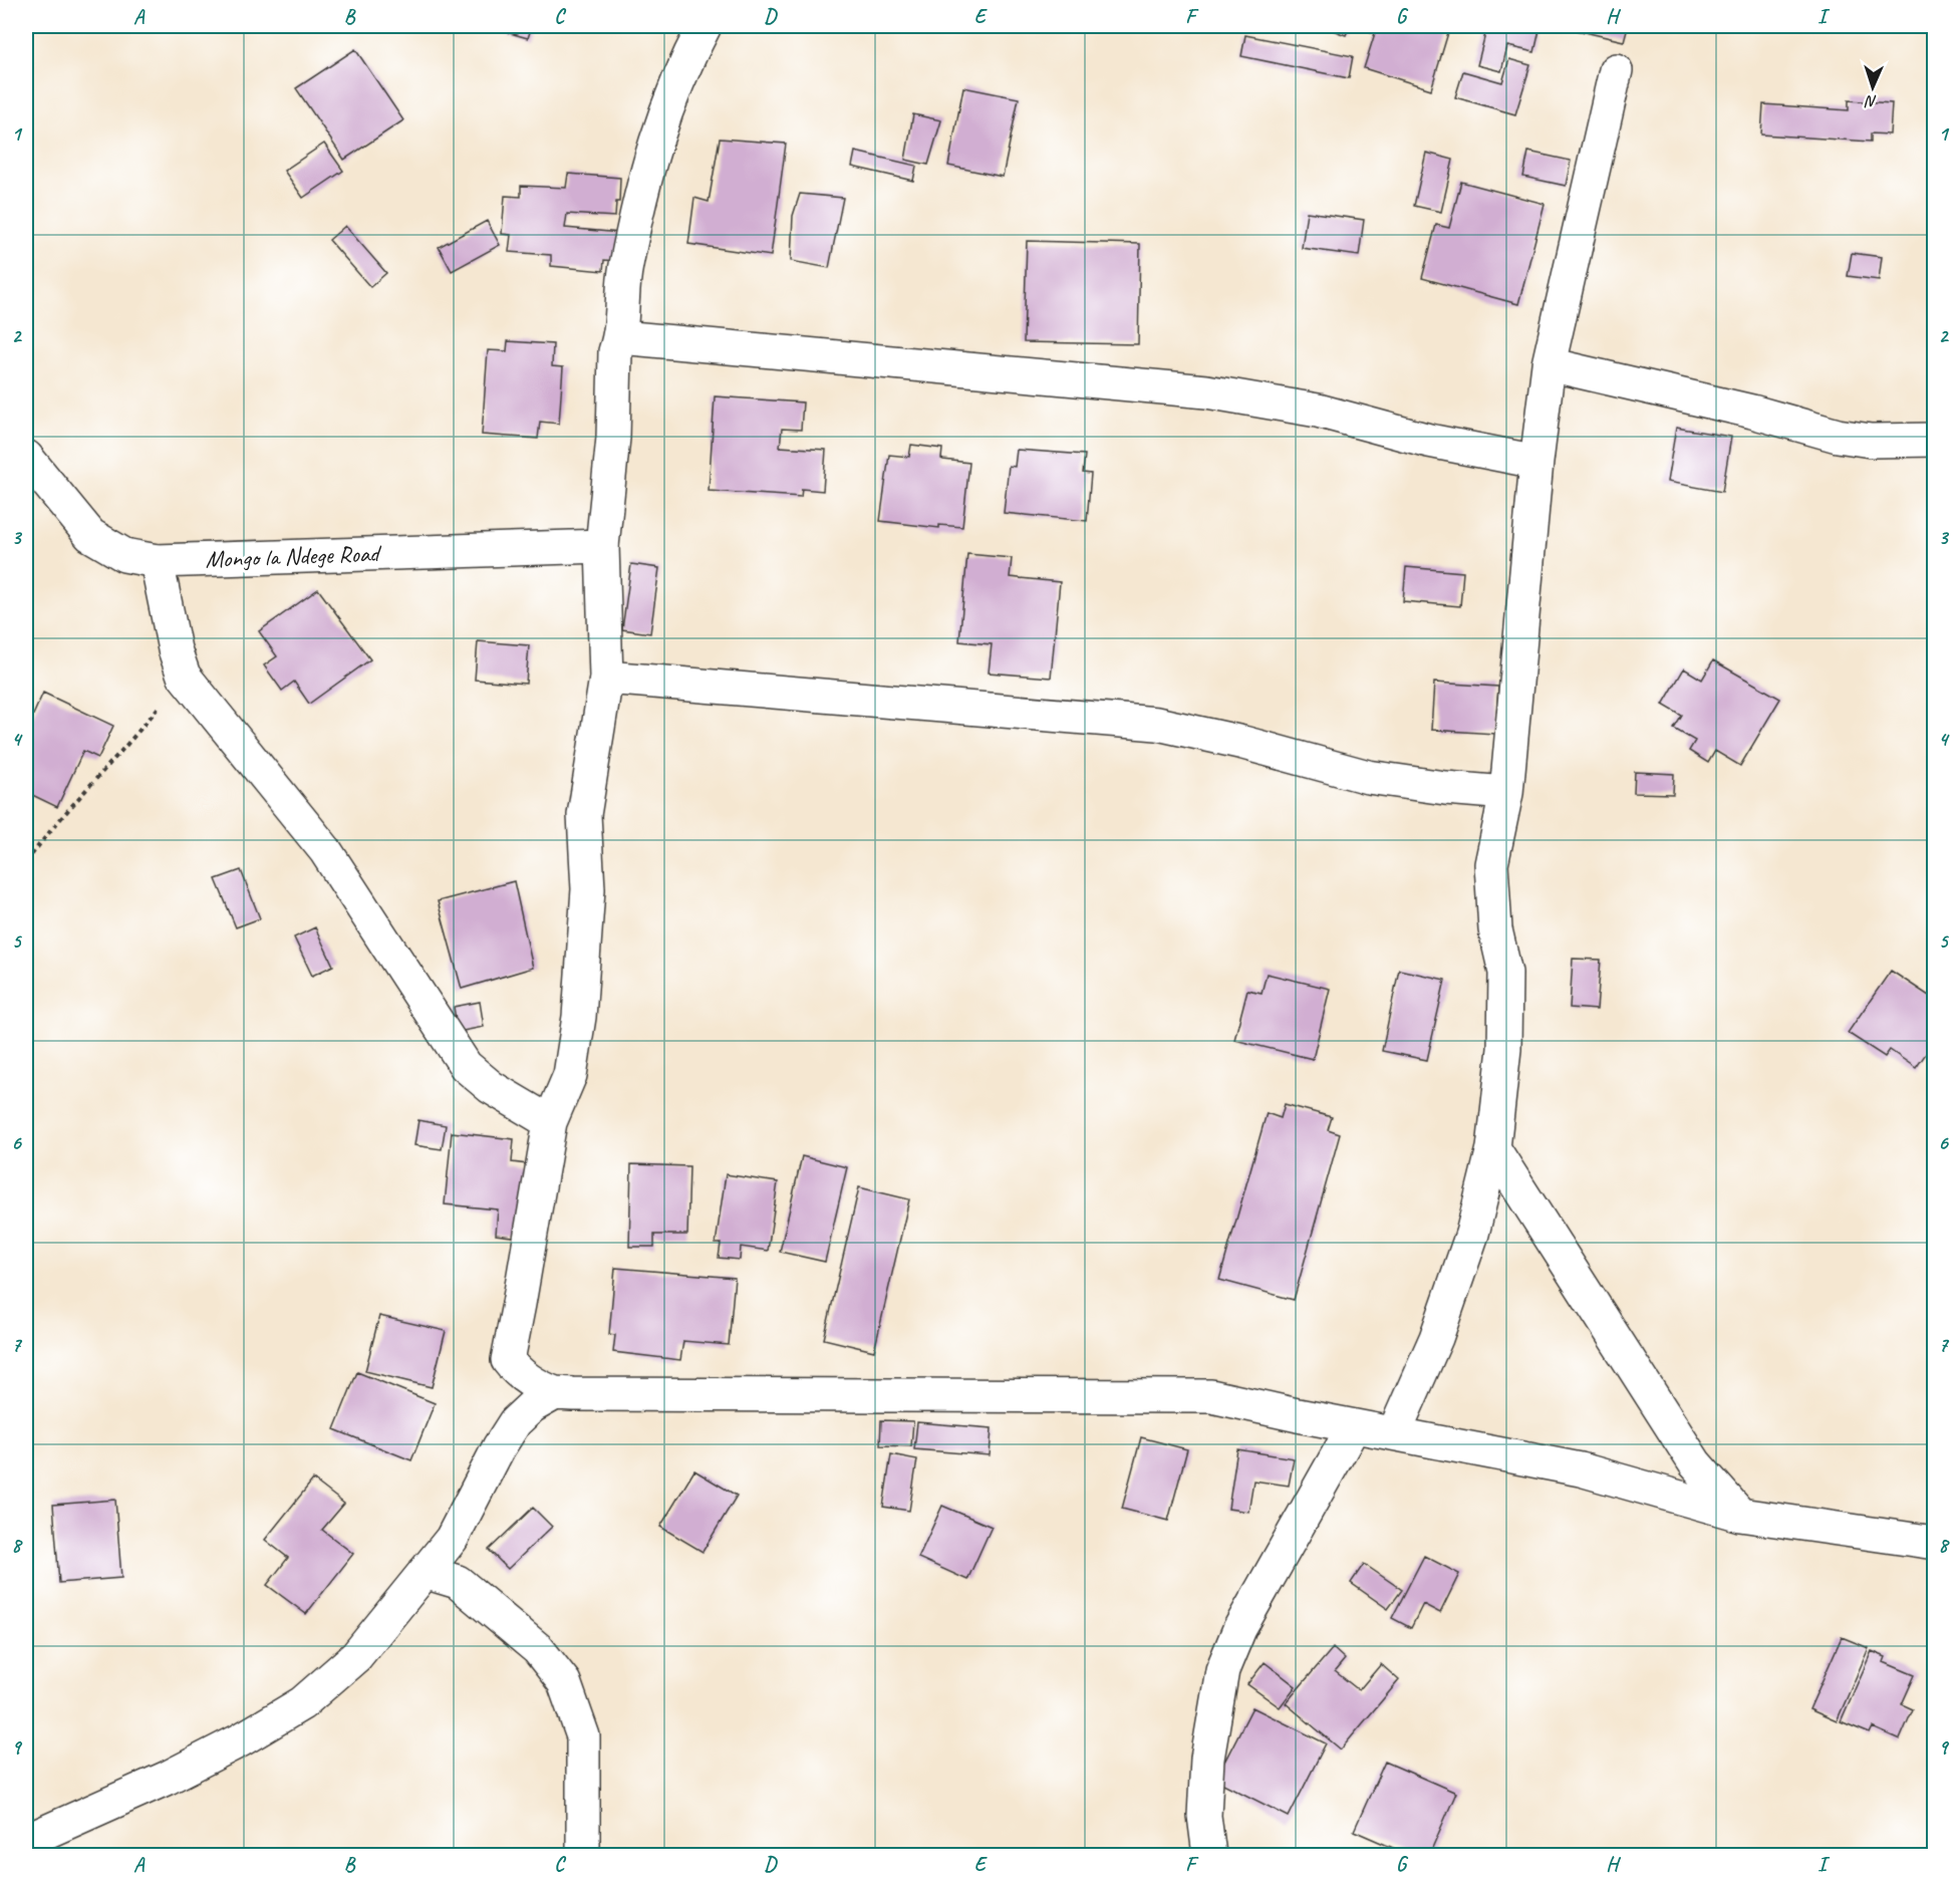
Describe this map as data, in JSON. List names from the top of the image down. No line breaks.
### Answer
{"streets":{"street":["Mongo la Ndege Road"]},"north":"bottom","grid":{"columns":["A","B","C","D","E","F","G","H","I"],"rows":["1","2","3","4","5","6","7","8","9"]}}
